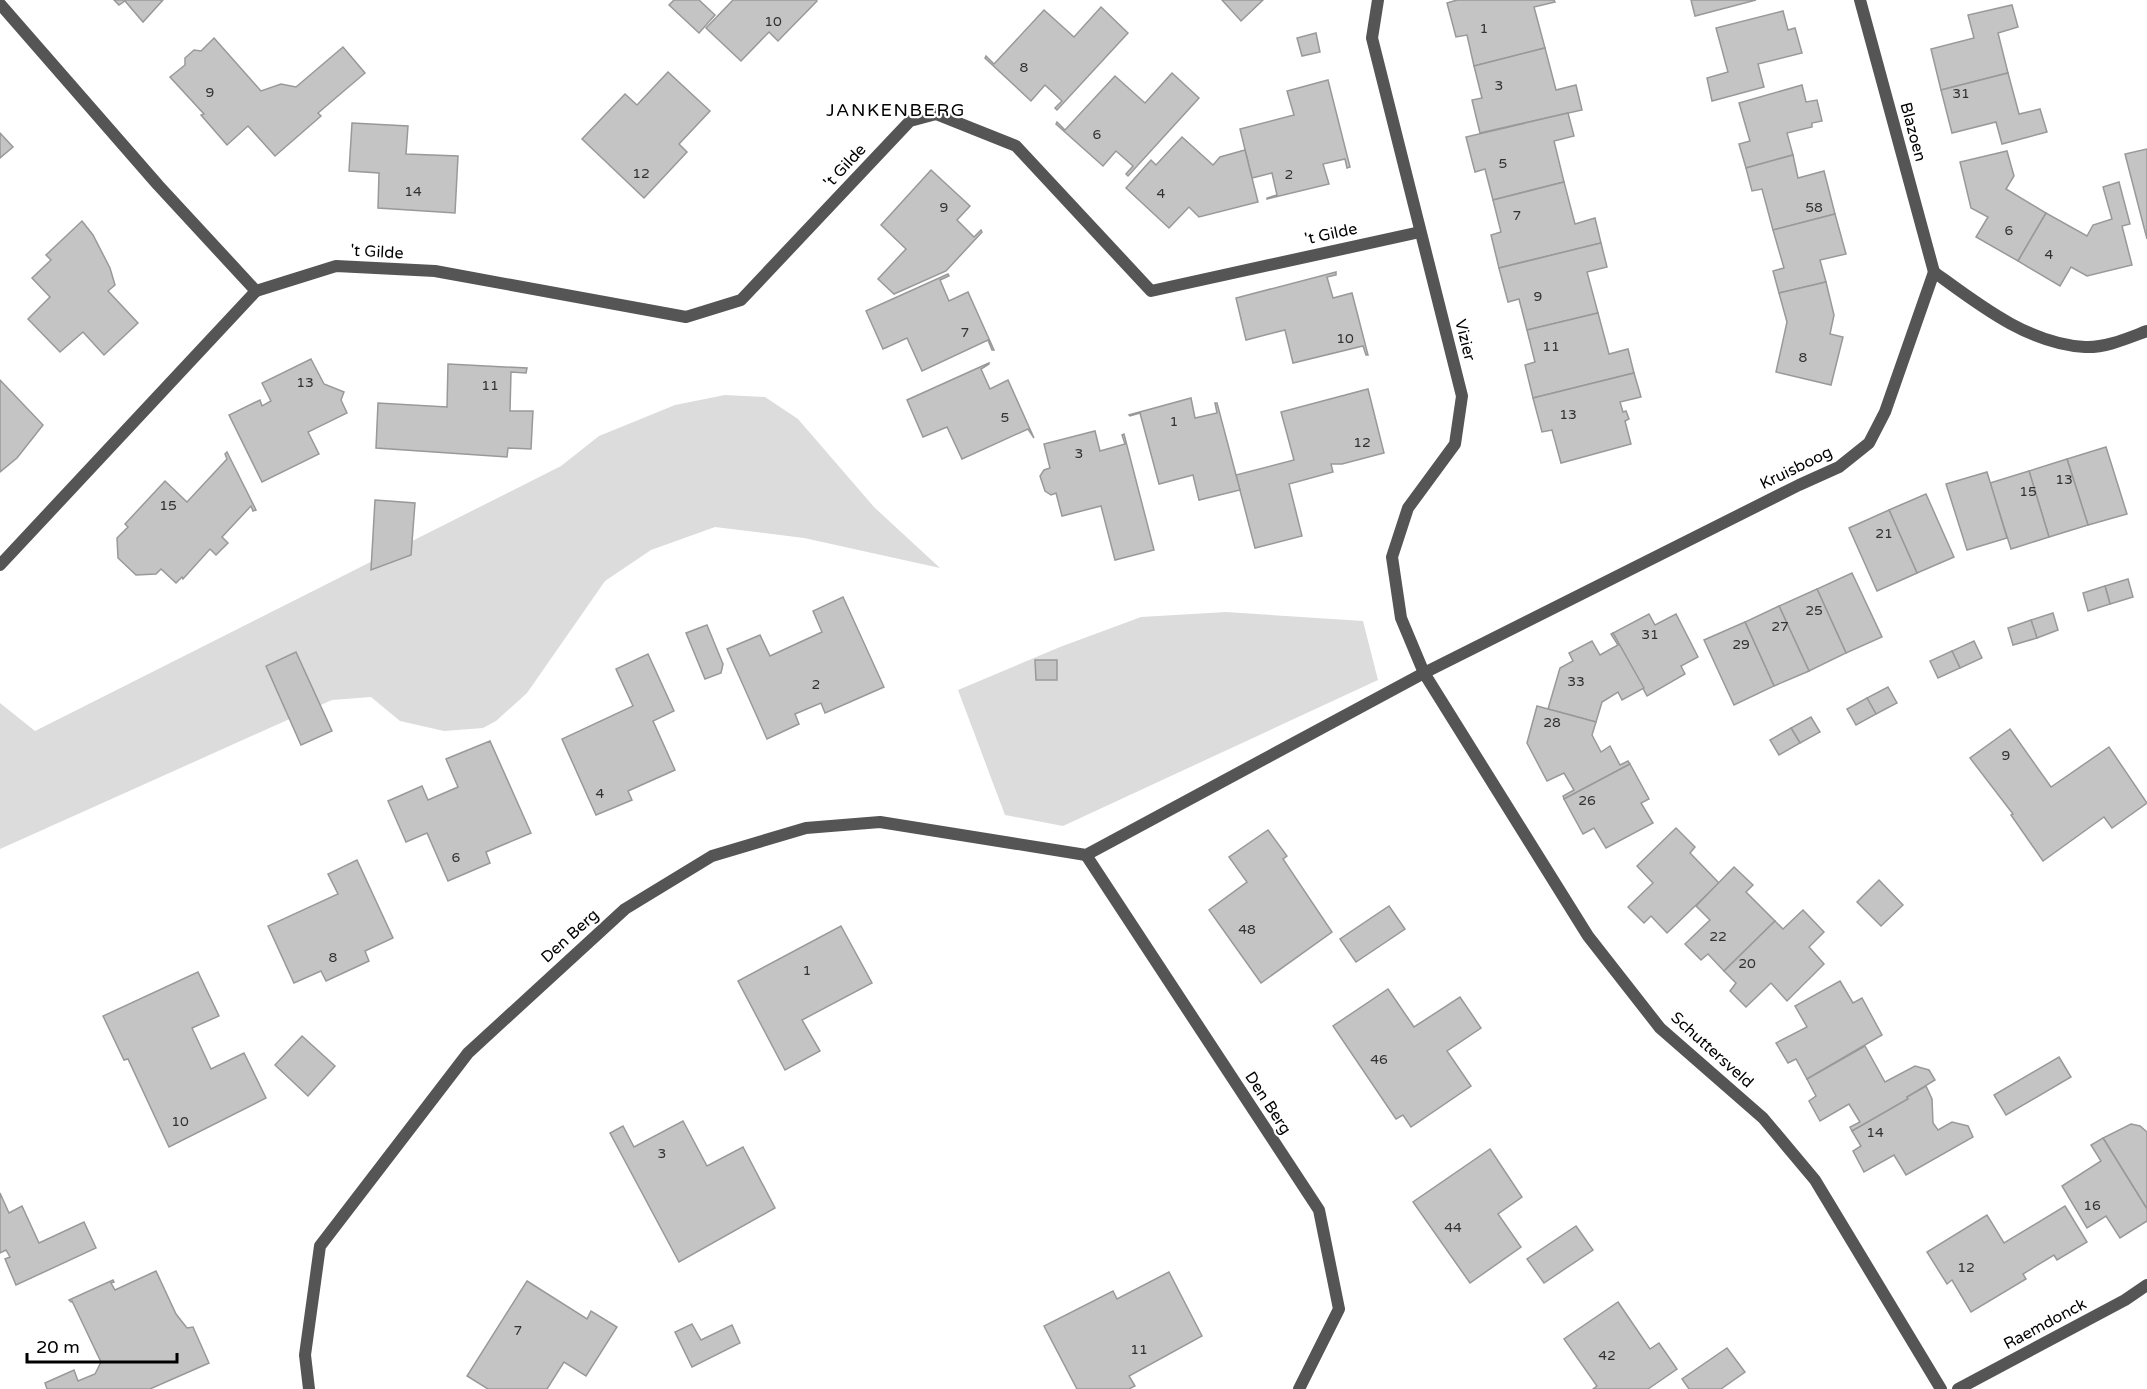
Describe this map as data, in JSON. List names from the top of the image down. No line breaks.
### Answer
{"streets":{"street":["Blazoen","'t Gilde","Vizier","Kruisboog","Den Berg","Schuttersveld","Raemdonck"]},"crossings":[["Blazoen","Kruisboog"],["'t Gilde","Vizier"],["Vizier","Kruisboog"],["Vizier","Schuttersveld"],["Kruisboog","Schuttersveld"]],"districts":["JANKENBERG"],"house_numbers":["10","1","8","3","9","31","6","5","12","2","14","4","9","58","7","6","4","9","7","10","11","8","13","11","13","5","1","12","3","13","15","15","21","25","27","31","29","33","2","28","9","4","26","6","48","22","8","20","1","46","10","14","3","16","44","12","7","11","42"],"scale_bar":"20 m"}
